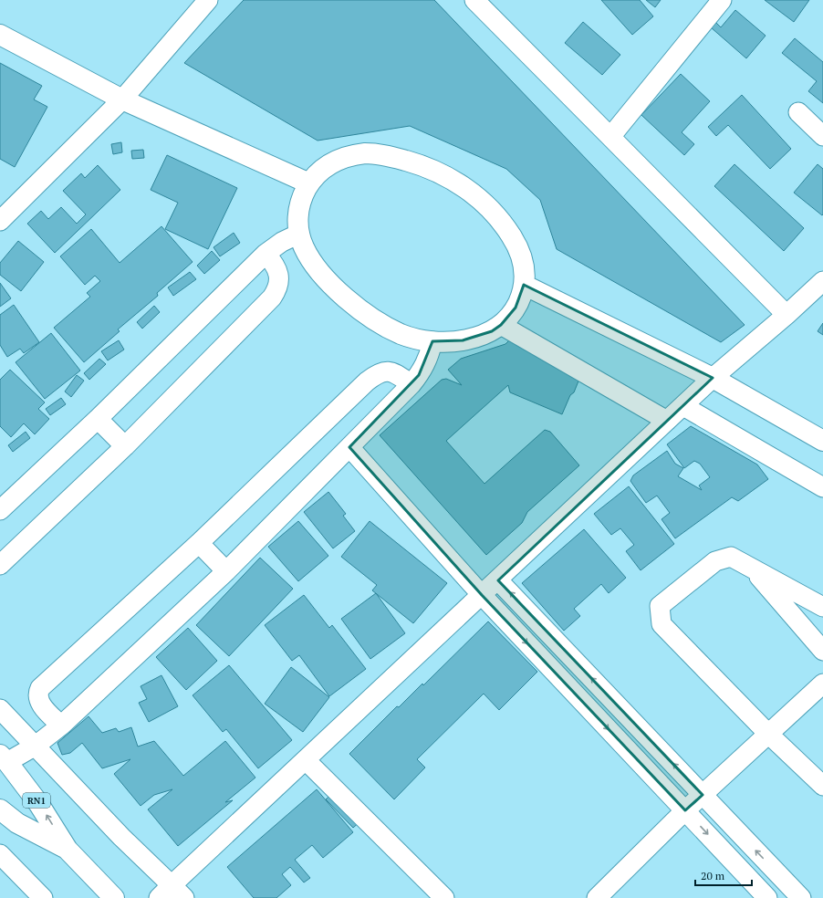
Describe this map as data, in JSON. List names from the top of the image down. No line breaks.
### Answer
{"streets":{"street":["RN1"]},"scale_bar":"20 m"}
